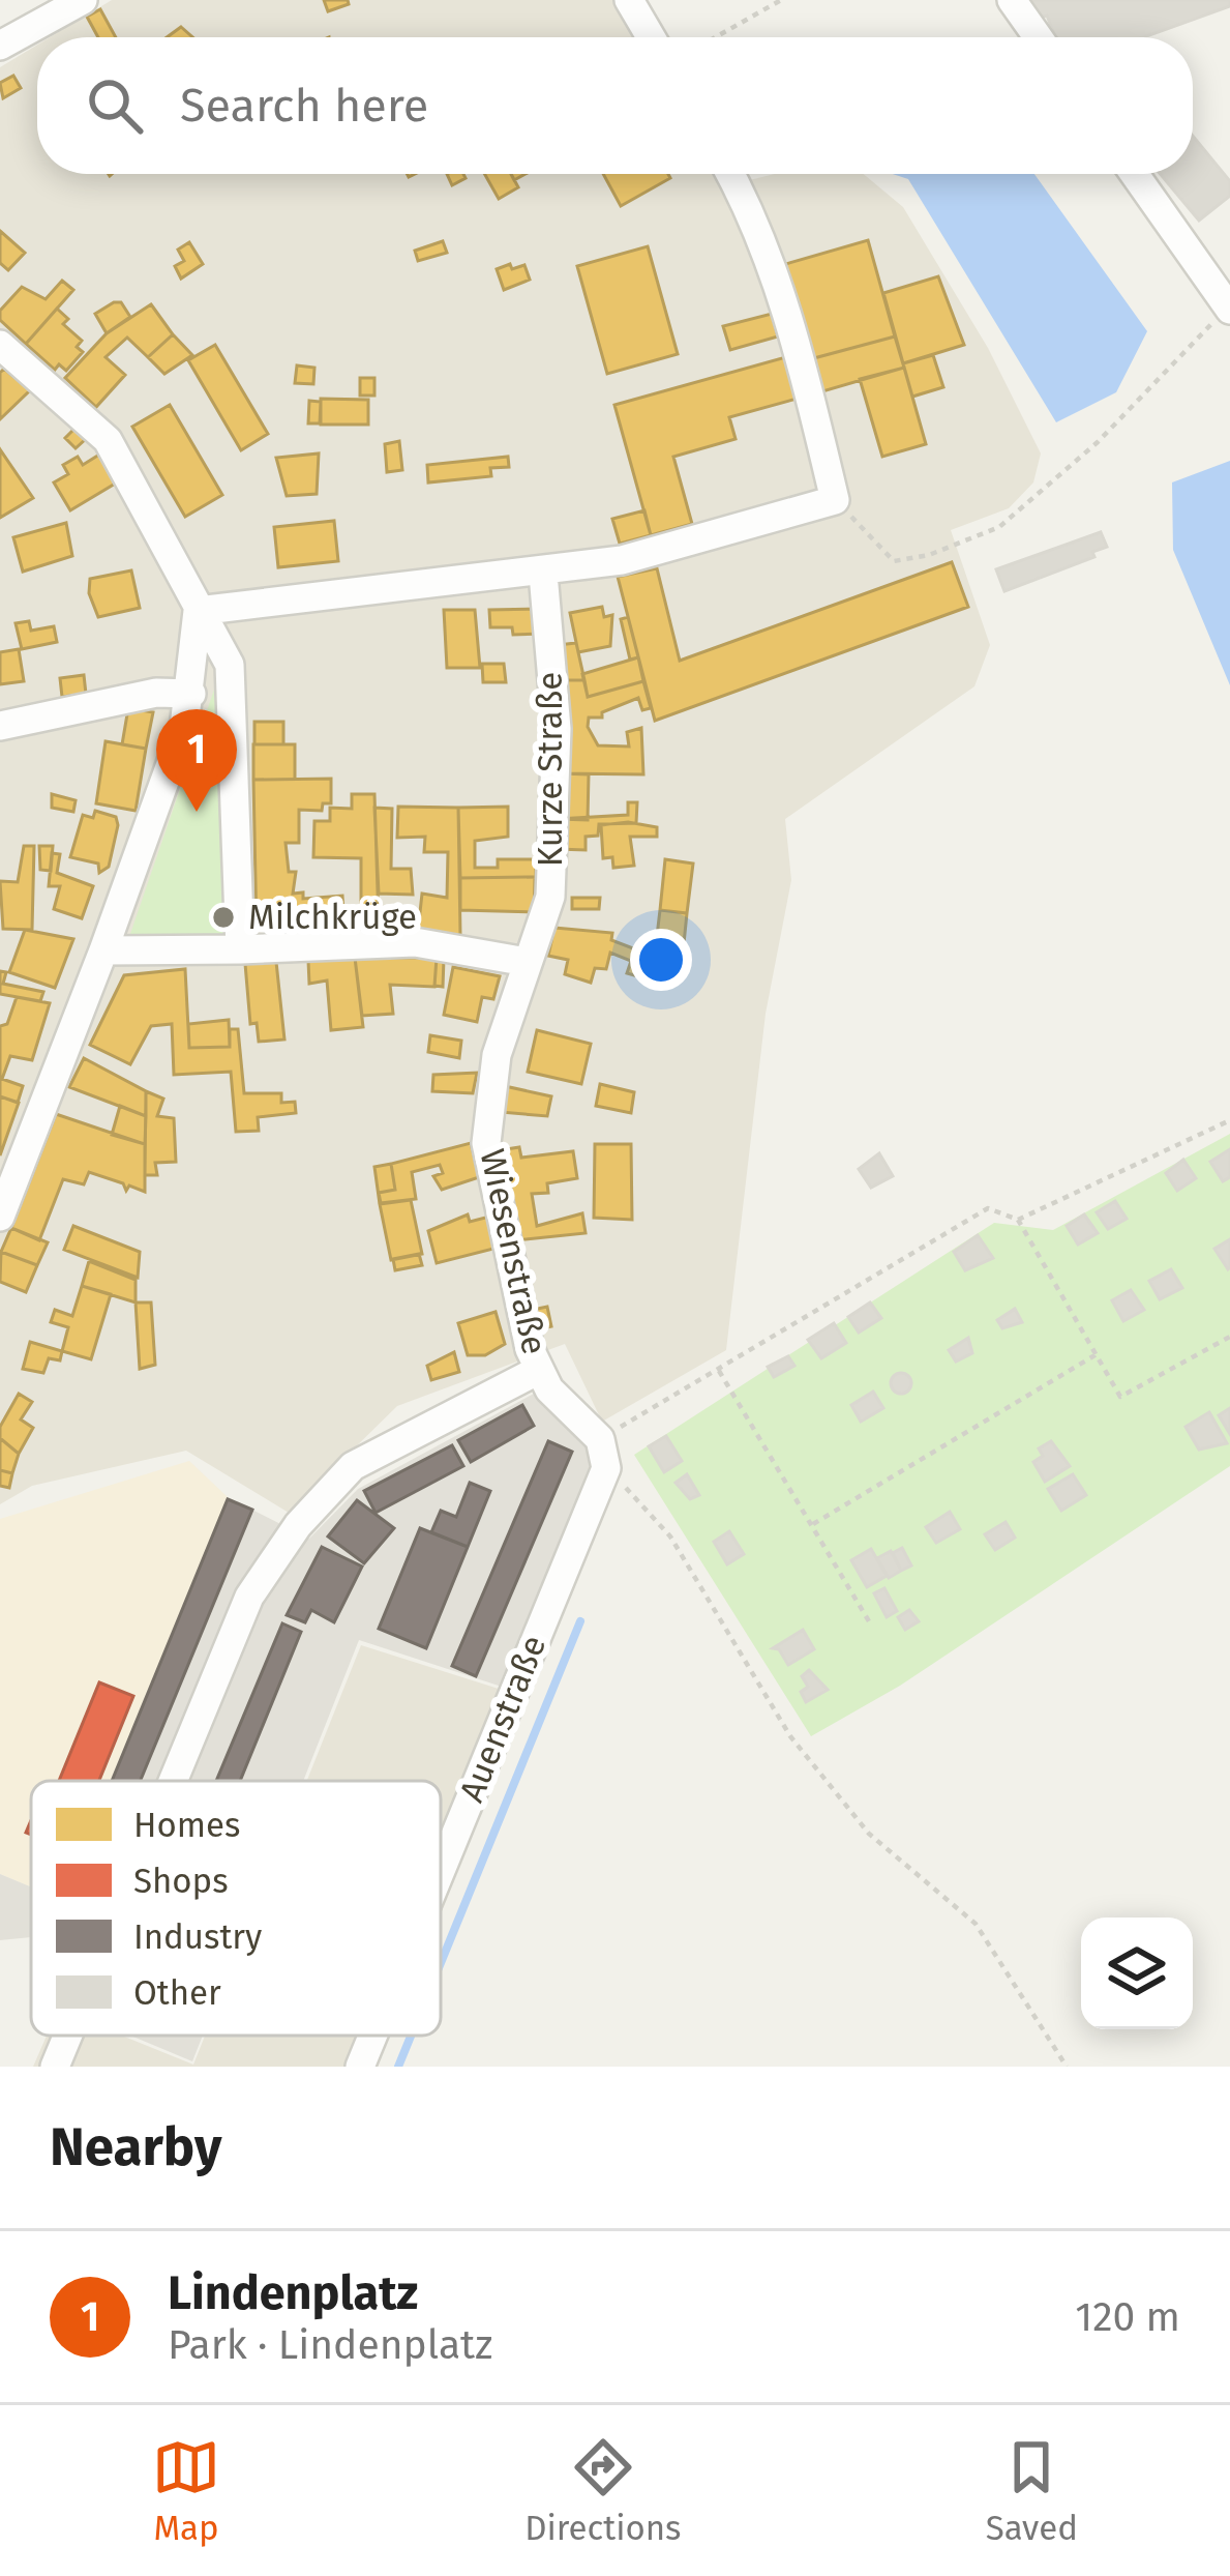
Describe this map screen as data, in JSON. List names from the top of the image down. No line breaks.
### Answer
{"streets":{"street":["Kurze Straße","Wiesenstraße","Auenstraße"]},"crossings":[["Kurze Straße","Wiesenstraße"]],"places":["Milchkrüge"],"legend":["Homes","Shops","Industry","Other"],"page":{"search":"Search here","pins":"1","heading":"Nearby","list":[{"mark":"1","name":"Lindenplatz","note":"Park · Lindenplatz","value":"120 m"}],"nav":["Map","Directions","Saved"]}}
